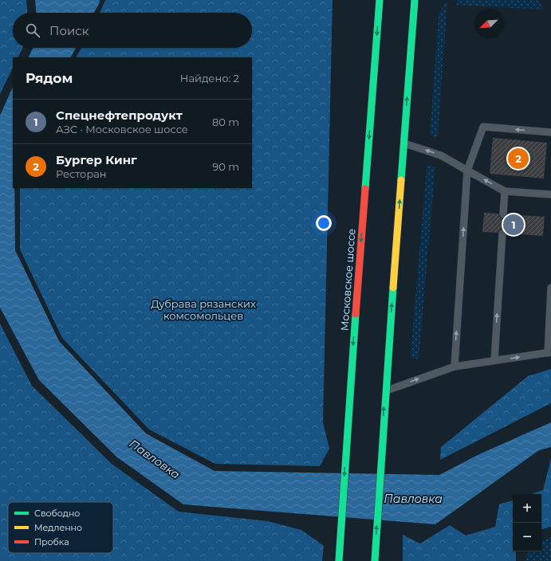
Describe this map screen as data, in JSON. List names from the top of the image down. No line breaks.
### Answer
{"streets":{"main road":["Московское шоссе"]},"water":["Павловка"],"parks":["Дубрава рязанских комсомольцев"],"legend":["Свободно","Медленно","Пробка"],"north":"bottom left","page":{"search":"Поиск","heading":["Рядом","Найдено: 2"],"list":[{"mark":"1","name":"Спецнефтепродукт","note":"АЗС · Московское шоссе","value":"80 m"},{"mark":"2","name":"Бургер Кинг","note":"Ресторан","value":"90 m"}],"pins":["2","1"],"map_buttons":["+","−"]}}
